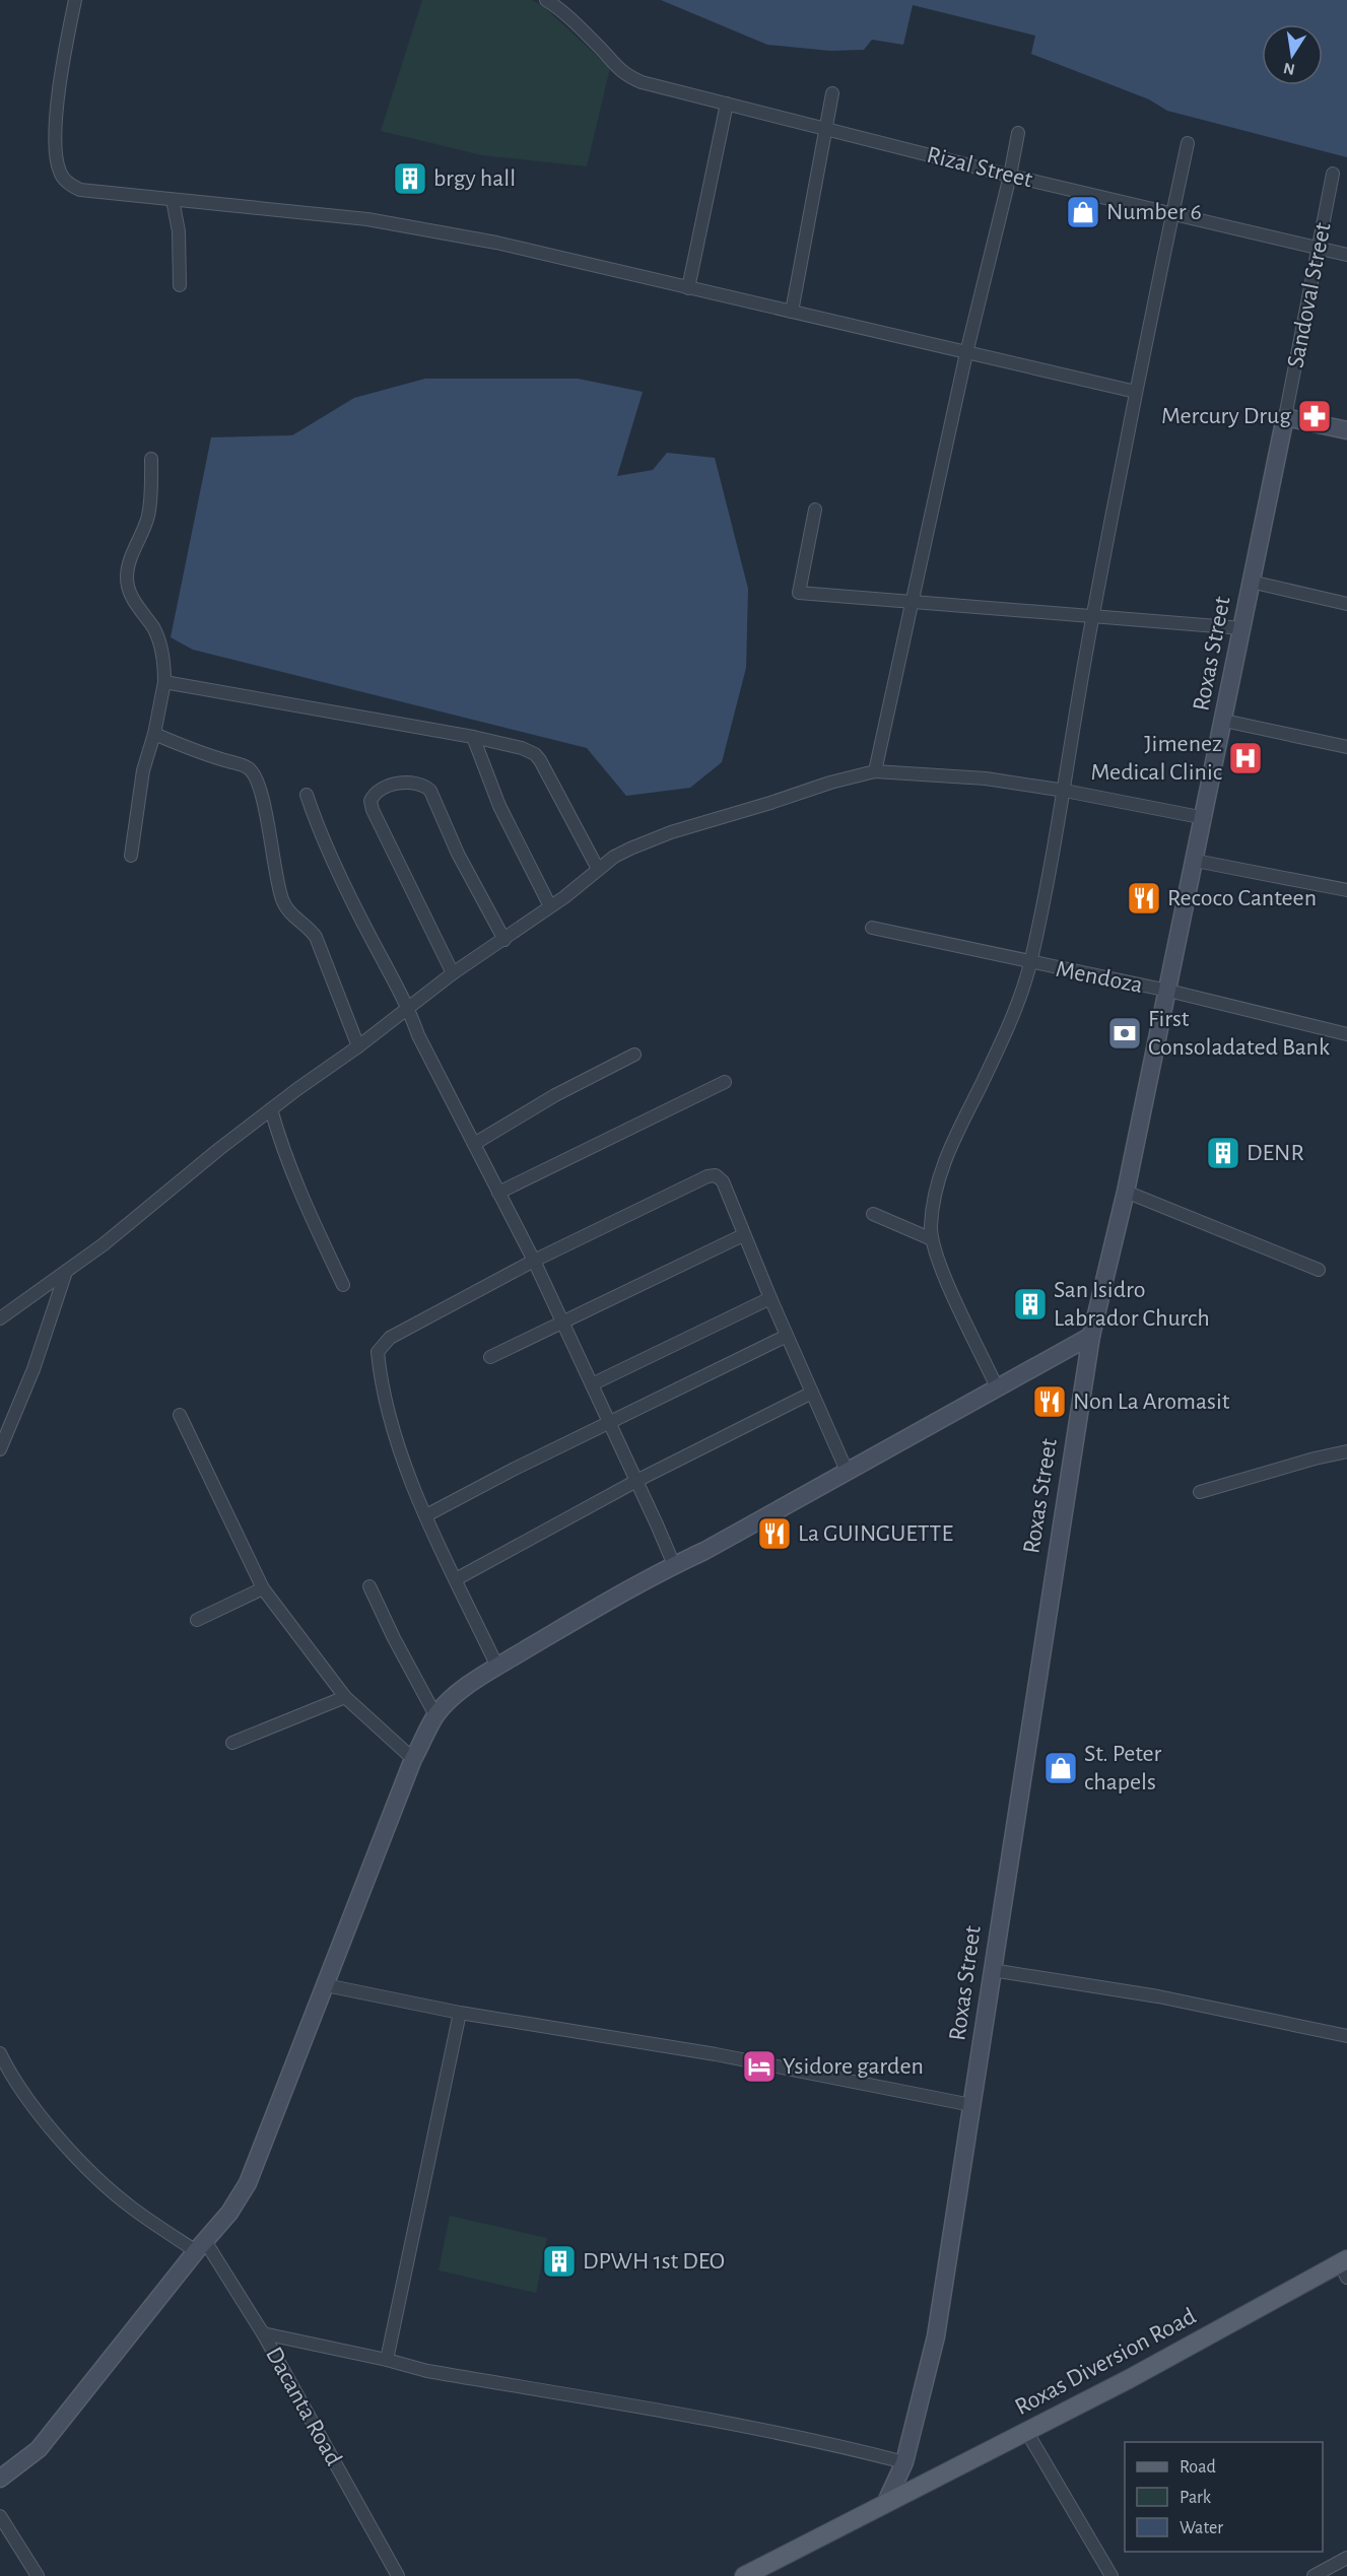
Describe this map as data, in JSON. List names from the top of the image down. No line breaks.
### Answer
{"streets":{"main road":["Roxas Street","Roxas Diversion Road"],"street":["Rizal Street","Sandoval Street","Mendoza","Dacanta Road"]},"crossings":[["Rizal Street","Sandoval Street"],["Sandoval Street","Roxas Street"],["Roxas Street","Mendoza"],["Roxas Street","Roxas Diversion Road"]],"places":{"building":["brgy hall","DENR","San Isidro Labrador Church","DPWH 1st DEO"],"shop":["Number 6","St. Peter chapels"],"pharmacy":["Mercury Drug"],"hospital":["Jimenez Medical Clinic"],"restaurant":["Recoco Canteen","Non La Aromasit","La GUINGUETTE"],"bank":["First Consoladated Bank"],"hotel":["Ysidore garden"]},"legend":["Road","Park","Water"],"north":"bottom"}
